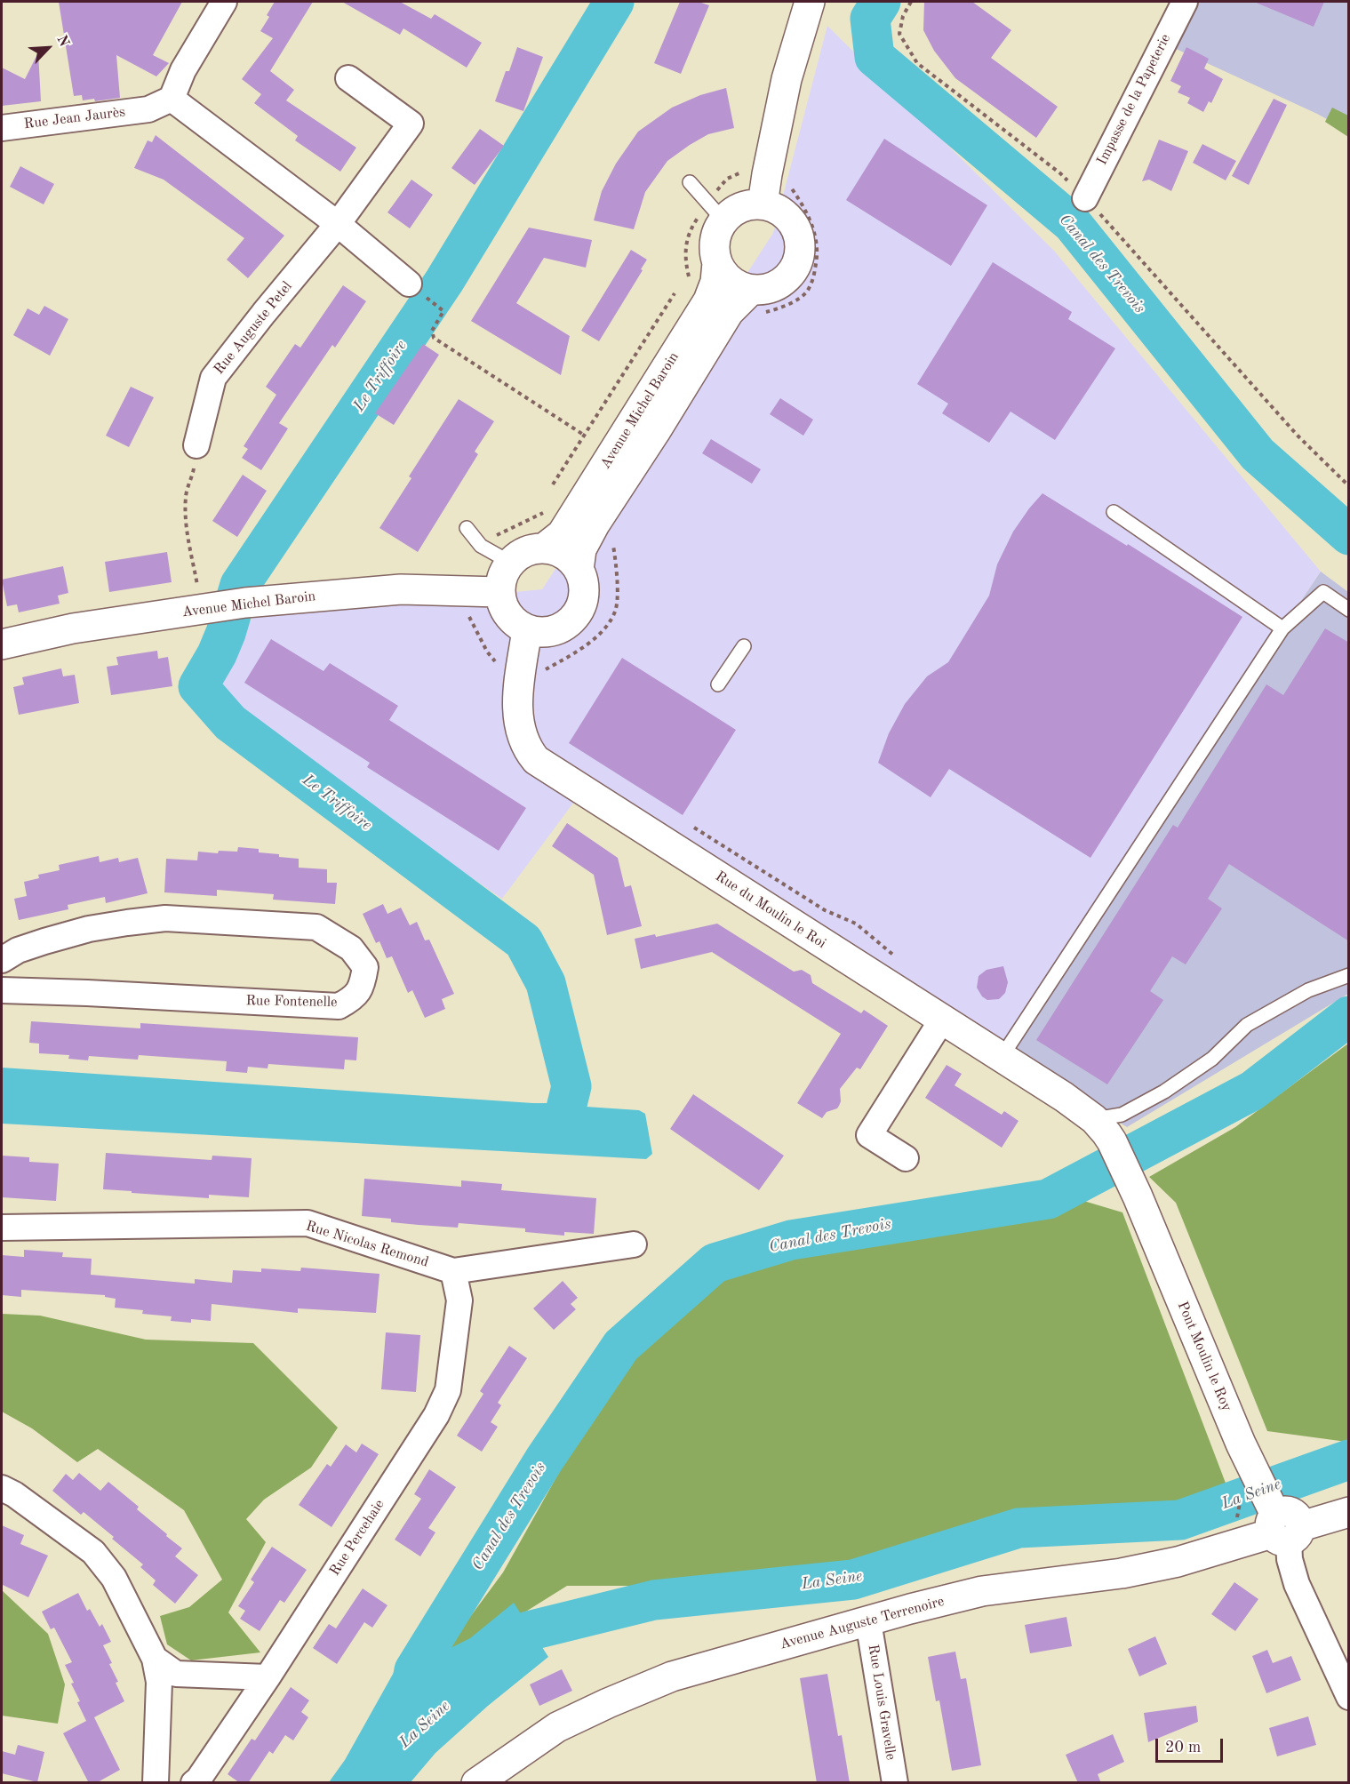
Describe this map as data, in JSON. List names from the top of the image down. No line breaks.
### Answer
{"streets":{"street":["Impasse de la Papeterie","Rue Jean Jaurès","Rue Auguste Petel","Avenue Michel Baroin","Rue du Moulin le Roi","Rue Fontenelle","Rue Nicolas Remond","Pont Moulin le Roy","Rue Percehaie","Avenue Auguste Terrenoire","Rue Louis Gravelle"]},"crossings":[["Avenue Michel Baroin","Rue du Moulin le Roi"],["Rue du Moulin le Roi","Pont Moulin le Roy"],["Rue Nicolas Remond","Rue Percehaie"],["Pont Moulin le Roy","Avenue Auguste Terrenoire"],["Avenue Auguste Terrenoire","Rue Louis Gravelle"]],"water":["Canal des Trevois","Le Triffoire","La Seine"],"scale_bar":"20 m","north":"top right"}
